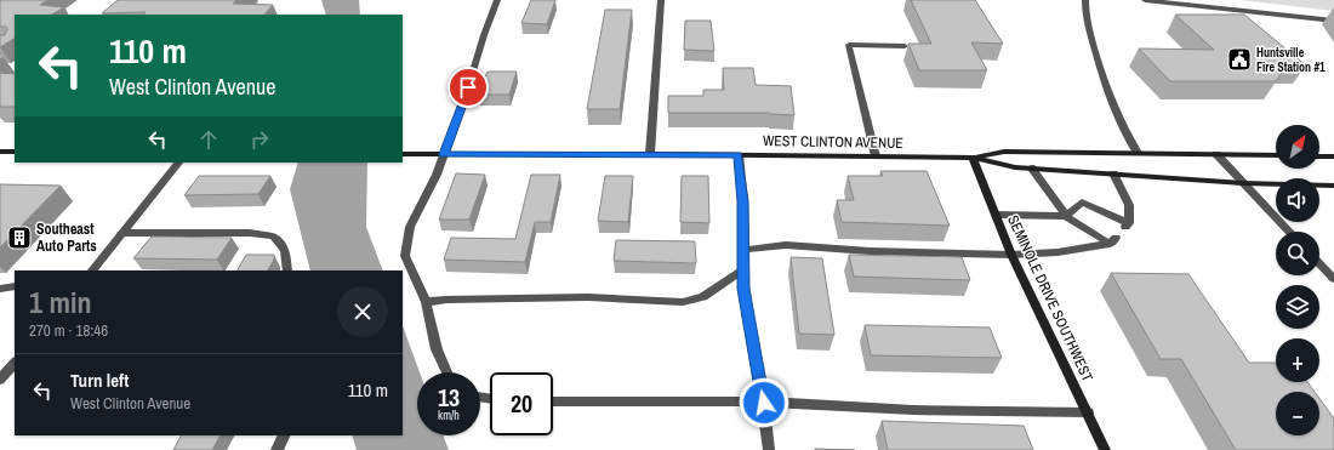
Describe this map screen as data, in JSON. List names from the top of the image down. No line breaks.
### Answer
{"streets":{"street":["WEST CLINTON AVENUE","SEMINOLE DRIVE SOUTHWEST"]},"crossings":[["WEST CLINTON AVENUE","SEMINOLE DRIVE SOUTHWEST"]],"places":{"public building":["Huntsville Fire Station #1"],"building":["Southeast Auto Parts"]},"north":"top right","page":{"turn":["110 m","West Clinton Avenue"],"map_buttons":["+","−"],"heading":["1 min","270 m · 18:46"],"list":[{"name":"Turn left","note":"West Clinton Avenue","value":"110 m"}],"speed":"13 km/h","limit":"20"}}
